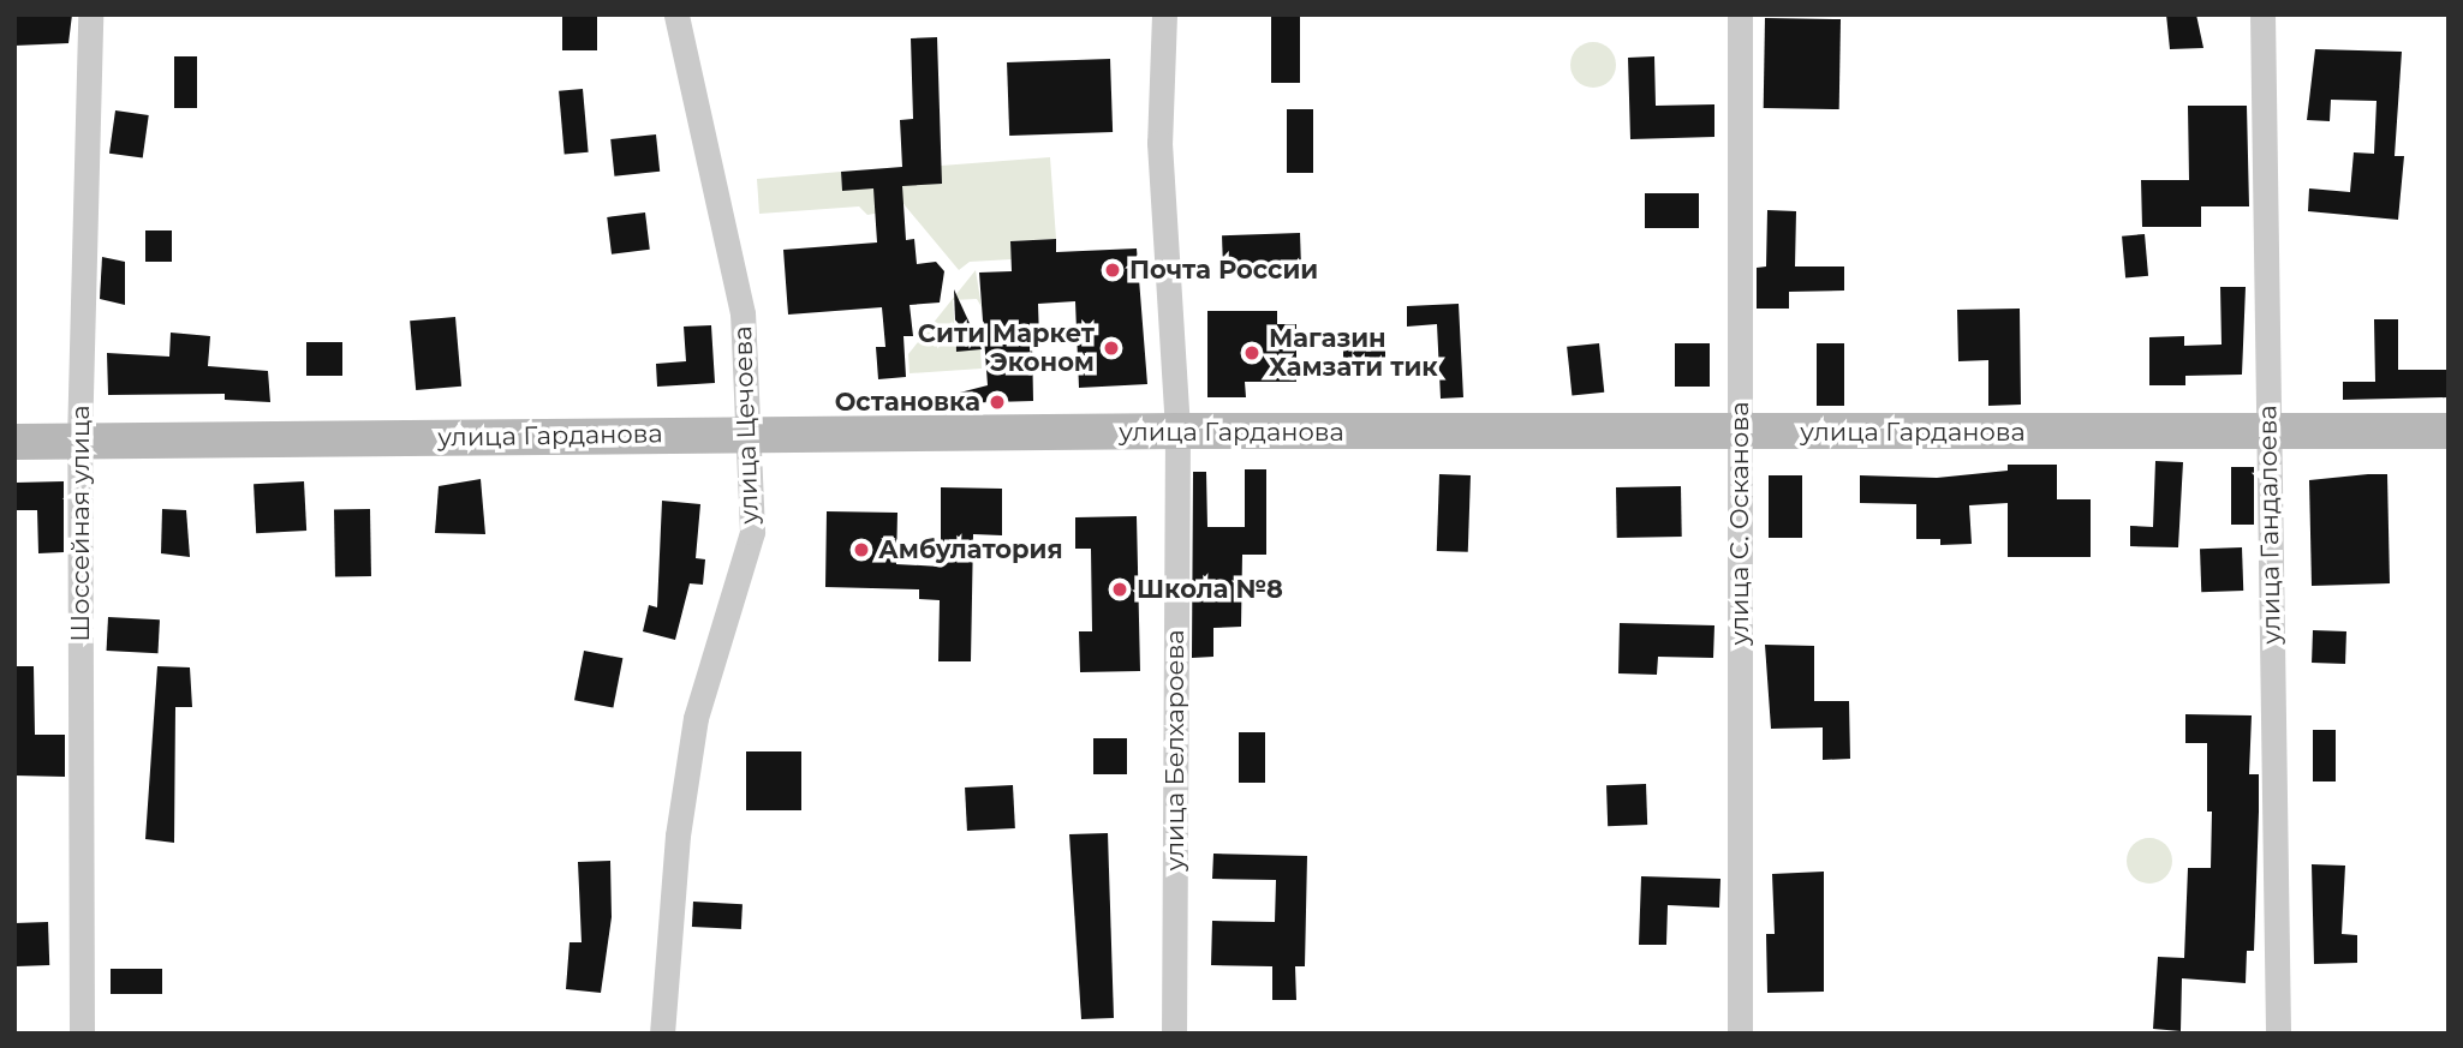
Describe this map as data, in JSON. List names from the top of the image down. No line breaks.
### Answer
{"streets":{"street":["улица Цечоева","улица Гарданова","Шоссейная улица","улица С. Осканова","улица Гандалоева","улица Белхароева"]},"crossings":[["улица Цечоева","улица Гарданова"],["улица Гарданова","Шоссейная улица"],["улица Гарданова","улица С. Осканова"],["улица Гарданова","улица Гандалоева"],["улица Гарданова","улица Белхароева"]],"places":["Почта России","Сити Маркет Эконом","Магазин Хамзати тик","Остановка","Амбулатория","Школа №8"]}
